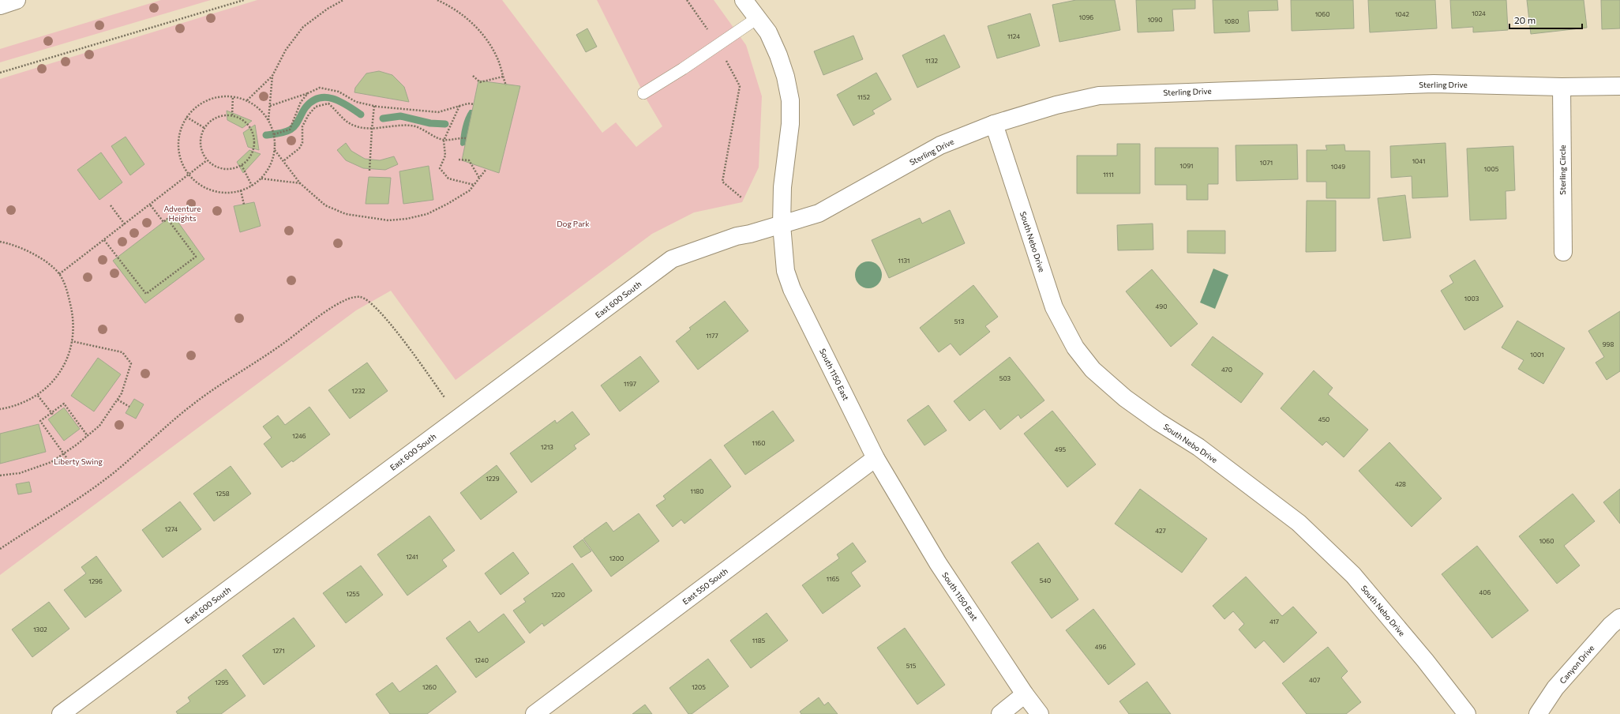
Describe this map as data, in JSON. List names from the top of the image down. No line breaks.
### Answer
{"streets":{"street":["Sterling Drive","Sterling Circle","South Nebo Drive","East 600 South","South 1150 East","East 550 South","Canyon Drive"]},"crossings":[["Sterling Drive","Sterling Circle"],["Sterling Drive","South Nebo Drive"],["Sterling Drive","East 600 South"],["Sterling Drive","South 1150 East"],["East 600 South","South 1150 East"],["South 1150 East","East 550 South"]],"parks":["Adventure Heights","Dog Park","Liberty Swing"],"house_numbers":["1024","1060","1042","1096","1090","1080","1124","1132","1152","1041","1071","1091","1049","1005","1111","1131","1003","490","513","1177","998","1001","470","503","1197","1232","450","1246","1160","1213","495","1229","428","1180","1258","1274","427","1060","1241","1200","1165","540","1296","406","1255","1220","417","1302","1185","496","1271","1240","515","407","1295","1260","1205"],"scale_bar":"20 m"}
